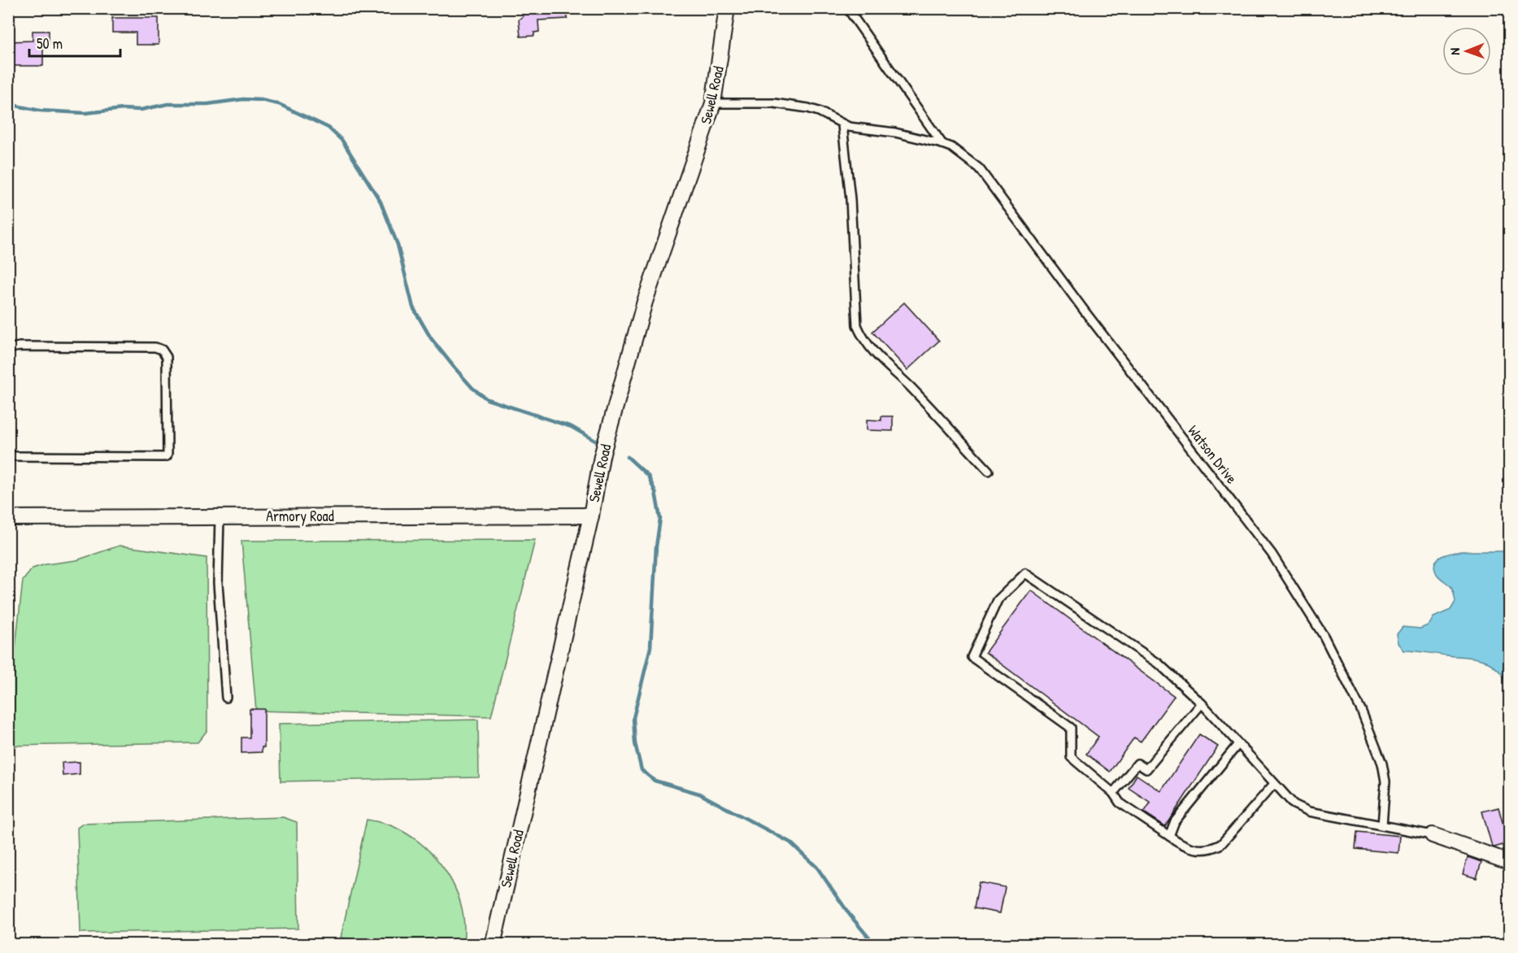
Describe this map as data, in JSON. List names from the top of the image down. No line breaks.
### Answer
{"streets":{"street":["Sewell Road","Armory Road"],"lane":["Watson Drive"]},"crossings":[["Sewell Road","Armory Road"]],"scale_bar":"50 m","north":"left"}
